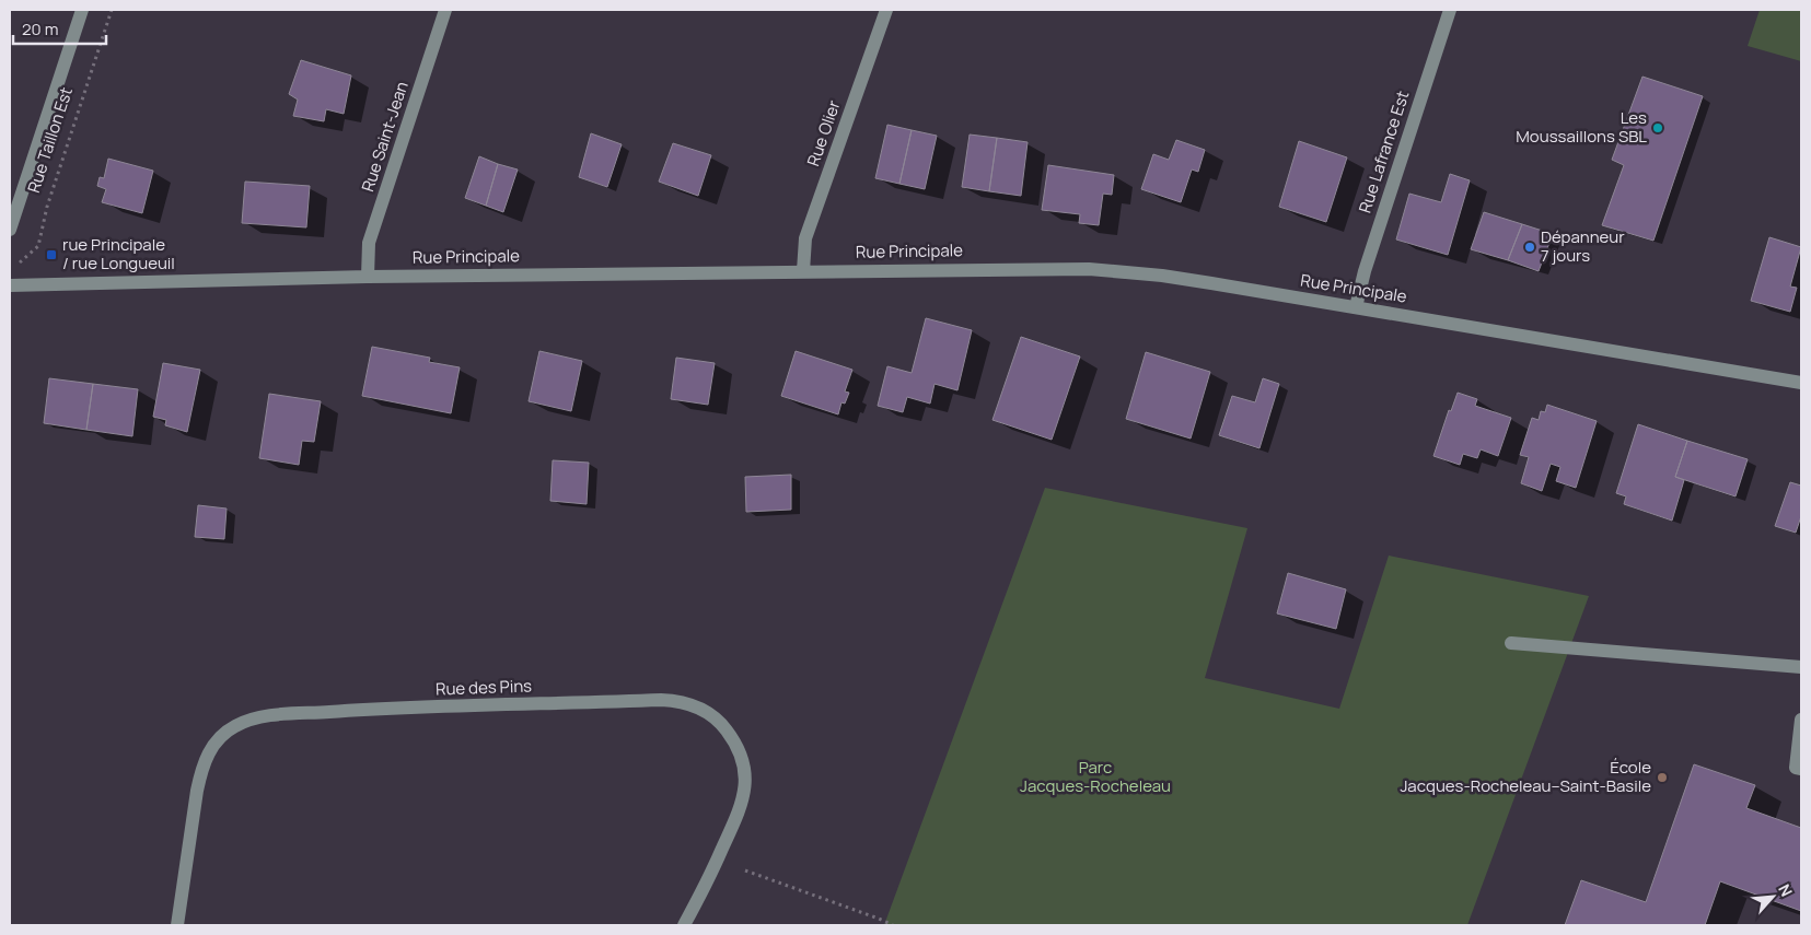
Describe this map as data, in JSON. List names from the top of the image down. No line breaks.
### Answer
{"streets":{"street":["Rue Olier","Rue Saint-Jean","Rue Taillon Est","Rue Lafrance Est","Rue Principale","Rue des Pins"]},"crossings":[["Rue Olier","Rue Principale"],["Rue Saint-Jean","Rue Principale"],["Rue Lafrance Est","Rue Principale"]],"parks":["Parc Jacques-Rocheleau"],"places":{"other":["Les Moussaillons SBL","Dépanneur 7 jours","École Jacques-Rocheleau–Saint-Basile"],"transit":["rue Principale / rue Longueuil"]},"scale_bar":"20 m","north":"top right"}
